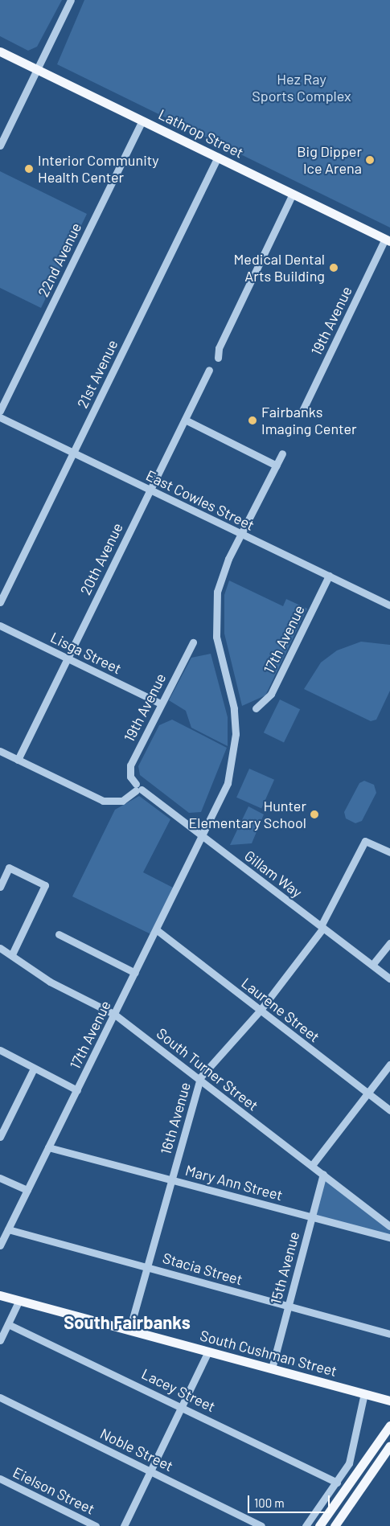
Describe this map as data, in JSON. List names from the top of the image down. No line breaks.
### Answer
{"streets":{"main road":["Lathrop Street","South Cushman Street"],"street":["22nd Avenue","19th Avenue","21st Avenue","East Cowles Street","20th Avenue","17th Avenue","Lisga Street","Gillam Way","Laurene Street","South Turner Street","16th Avenue","Mary Ann Street","15th Avenue","Stacia Street","Lacey Street","Noble Street","Eielson Street"]},"crossings":[["Lathrop Street","22nd Avenue"],["Lathrop Street","19th Avenue"],["Lathrop Street","21st Avenue"],["19th Avenue","Lisga Street"],["19th Avenue","Gillam Way"],["21st Avenue","East Cowles Street"],["East Cowles Street","20th Avenue"],["East Cowles Street","17th Avenue"],["20th Avenue","Lisga Street"],["17th Avenue","Gillam Way"],["17th Avenue","Laurene Street"],["17th Avenue","South Turner Street"],["17th Avenue","Mary Ann Street"],["17th Avenue","Stacia Street"],["Gillam Way","16th Avenue"],["Laurene Street","16th Avenue"],["South Turner Street","16th Avenue"],["South Turner Street","15th Avenue"],["16th Avenue","Mary Ann Street"],["16th Avenue","Stacia Street"],["16th Avenue","South Cushman Street"],["Mary Ann Street","15th Avenue"],["15th Avenue","Stacia Street"],["15th Avenue","South Cushman Street"]],"districts":["South Fairbanks"],"parks":["Hez Ray Sports Complex"],"places":["Big Dipper Ice Arena","Interior Community Health Center","Medical Dental Arts Building","Fairbanks Imaging Center","Hunter Elementary School"],"scale_bar":"100 m"}
